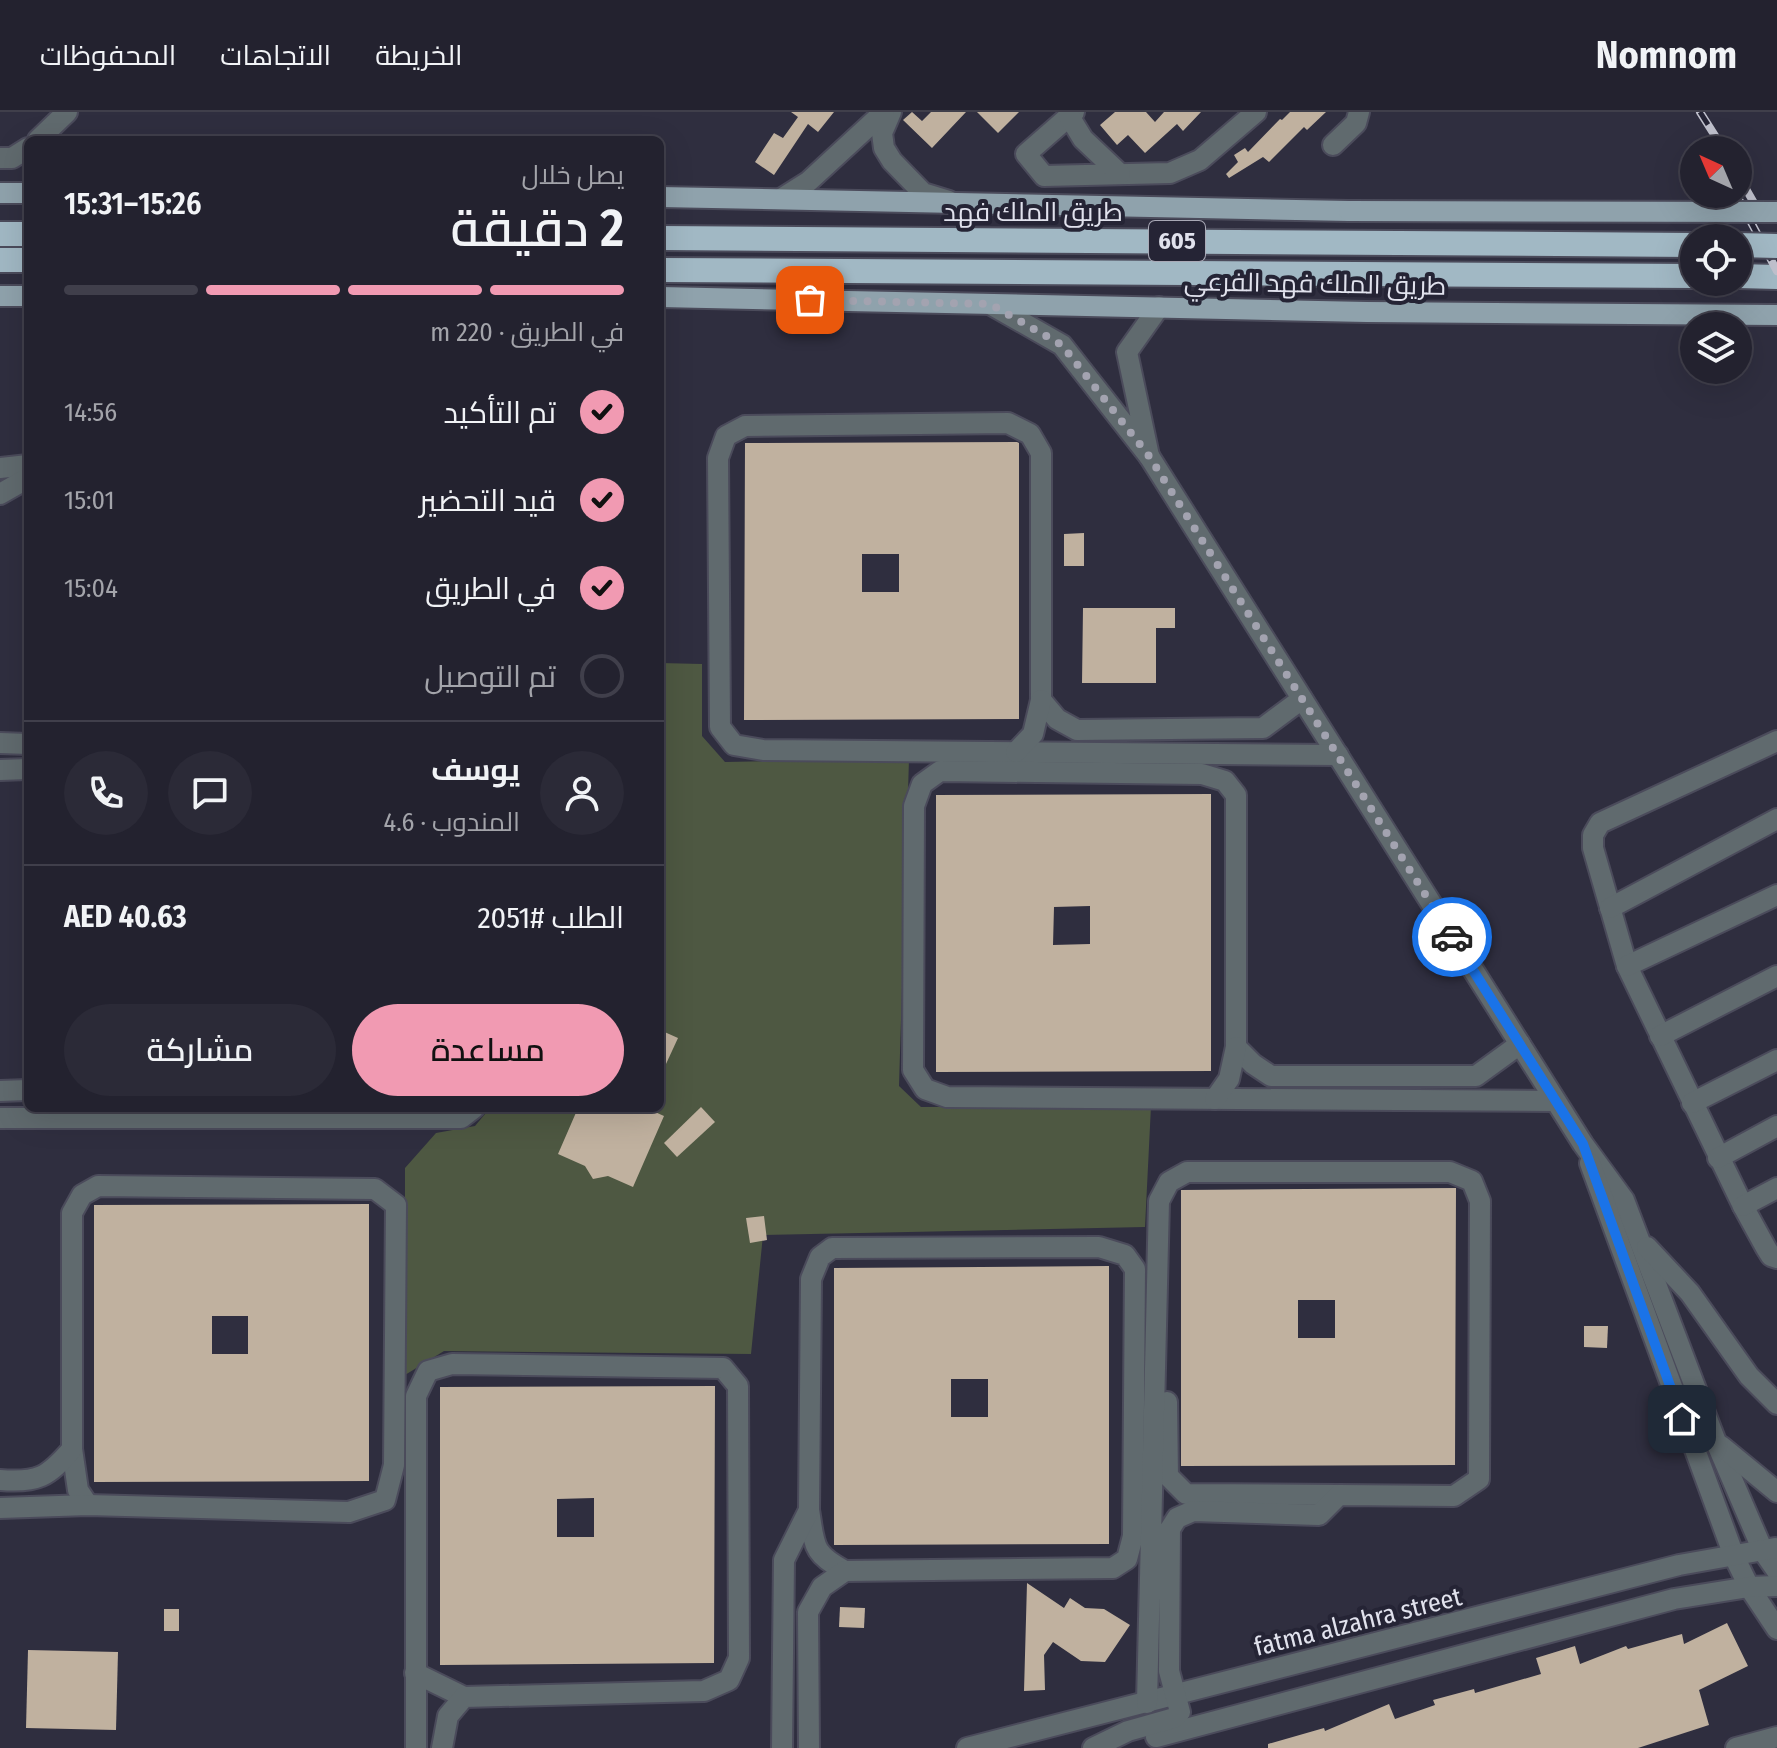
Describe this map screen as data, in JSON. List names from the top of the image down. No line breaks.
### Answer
{"streets":{"highway":["طريق الملك فهد","605"],"main road":["طريق الملك فهد الفرعي"],"street":["fatma alzahra street"]},"north":"top left","page":{"header":"Nomnom","nav":["الخريطة","الاتجاهات","المحفوظات"],"heading":["2 دقيقة","يصل خلال","15:26–15:31"],"panel":["يوسف","المندوب · 4.6","الطلب #2051","AED 40.63"],"bar":"في الطريق · 220 m","list":[["تم التأكيد","14:56"],["قيد التحضير","15:01"],["في الطريق","15:04"],"تم التوصيل"],"buttons":["مساعدة","مشاركة"]}}
